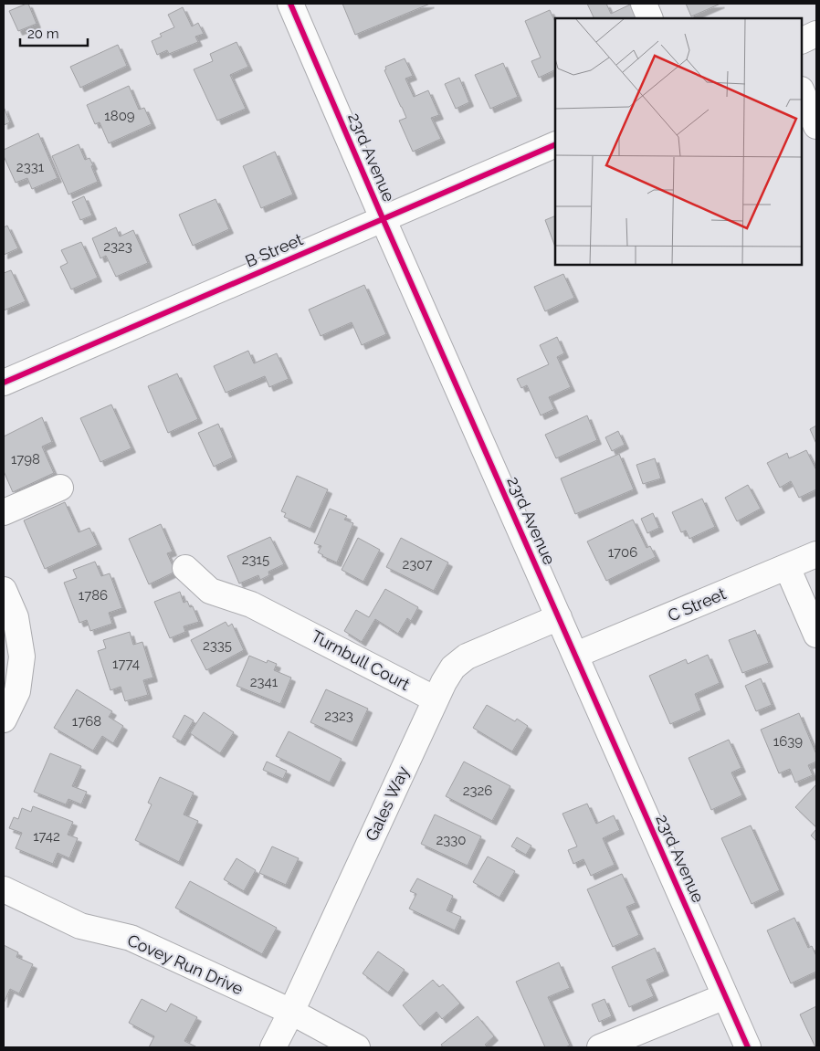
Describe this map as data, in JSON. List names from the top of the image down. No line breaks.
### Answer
{"streets":{"street":["23rd Avenue","B Street","C Street","Turnbull Court","Gales Way","Covey Run Drive"]},"crossings":[["23rd Avenue","B Street"],["23rd Avenue","C Street"],["23rd Avenue","Gales Way"],["Turnbull Court","Gales Way"],["Gales Way","Covey Run Drive"]],"house_numbers":["1809","2331","2323","1798","1706","2315","2307","1786","2335","1774","2341","2323","1768","1639","2326","1742","2330"],"scale_bar":"20 m"}
